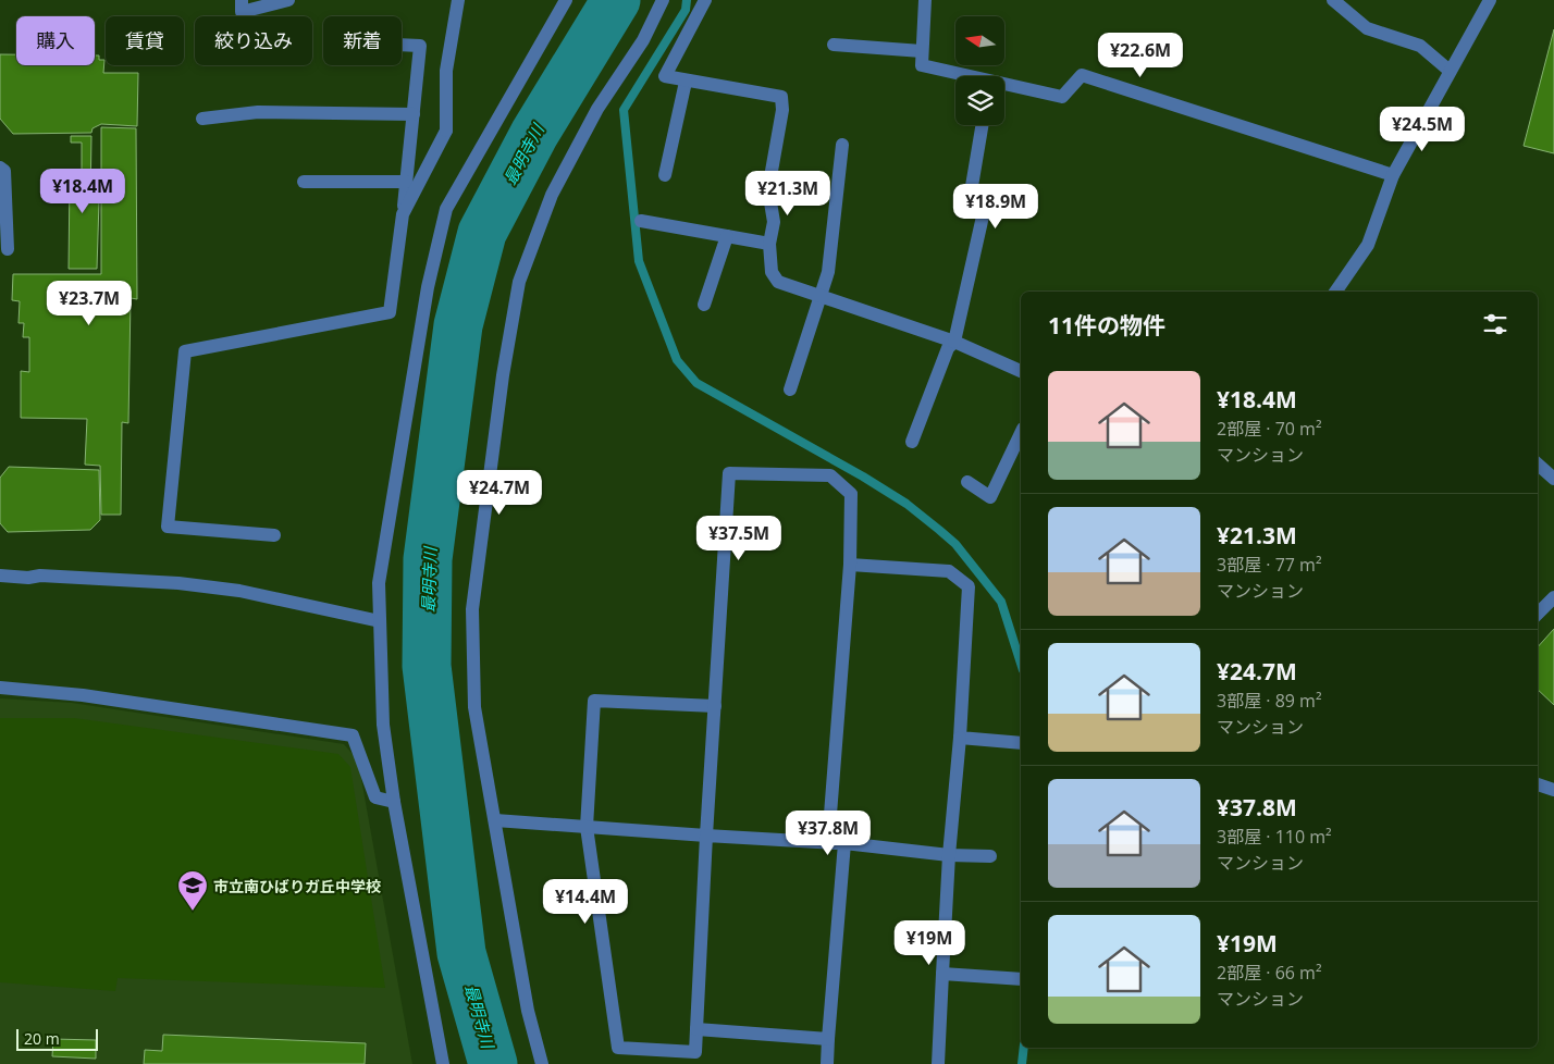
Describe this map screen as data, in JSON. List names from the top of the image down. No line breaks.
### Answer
{"water":["最明寺川"],"places":{"school or university":["市立南ひばりガ丘中学校"]},"scale_bar":"20 m","north":"left","page":{"chip":["購入","賃貸","絞り込み","新着"],"price":["¥22.6M","¥24.5M","¥18.4M","¥21.3M","¥18.9M","¥23.7M","¥24.7M","¥37.5M","¥37.8M","¥14.4M","¥19M"],"heading":"11件の物件","list":[{"name":"¥18.4M","note":"2部屋 · 70 m² · マンション"},{"name":"¥21.3M","note":"3部屋 · 77 m² · マンション"},{"name":"¥24.7M","note":"3部屋 · 89 m² · マンション"},{"name":"¥37.8M","note":"3部屋 · 110 m² · マンション"},{"name":"¥19M","note":"2部屋 · 66 m² · マンション"}],"scale":"20 m"}}
